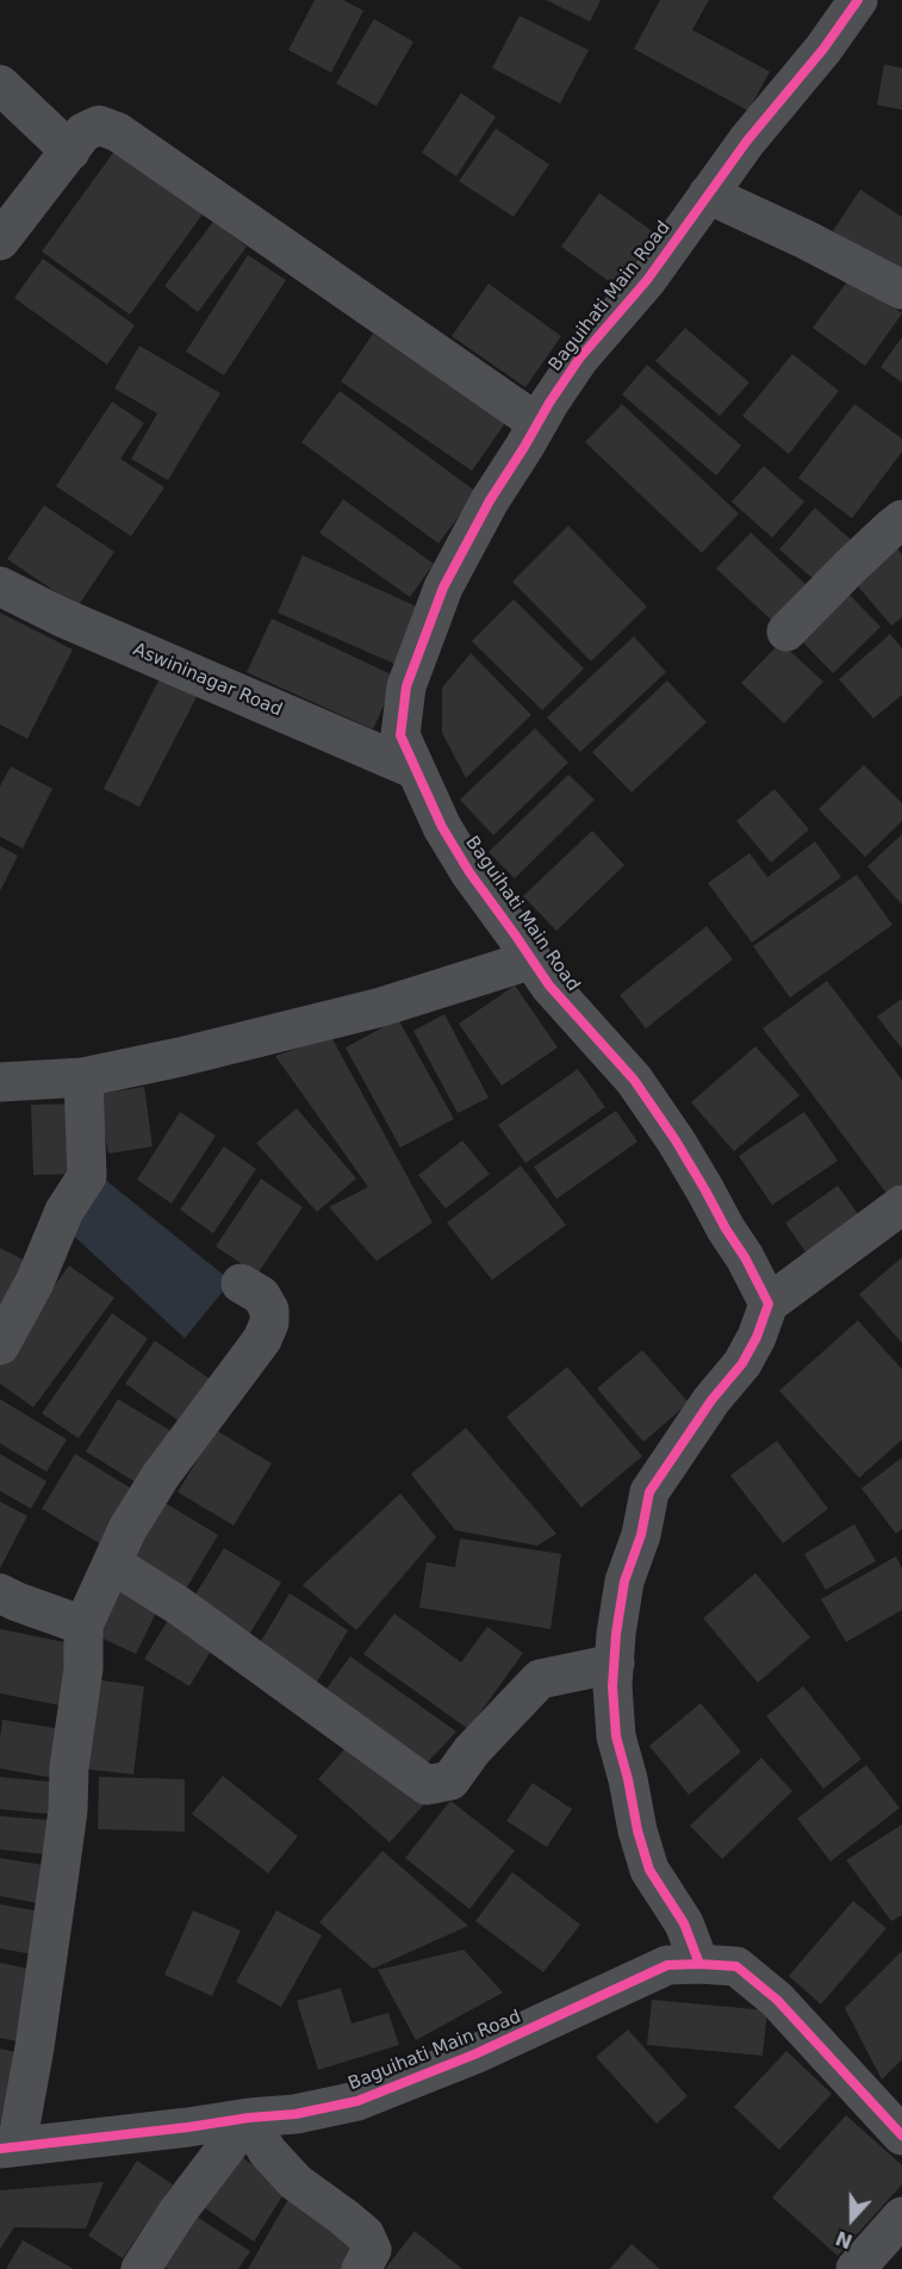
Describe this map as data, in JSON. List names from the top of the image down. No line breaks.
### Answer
{"streets":{"street":["Baguihati Main Road","Aswininagar Road"]},"crossings":[["Baguihati Main Road","Aswininagar Road"]],"north":"bottom"}
